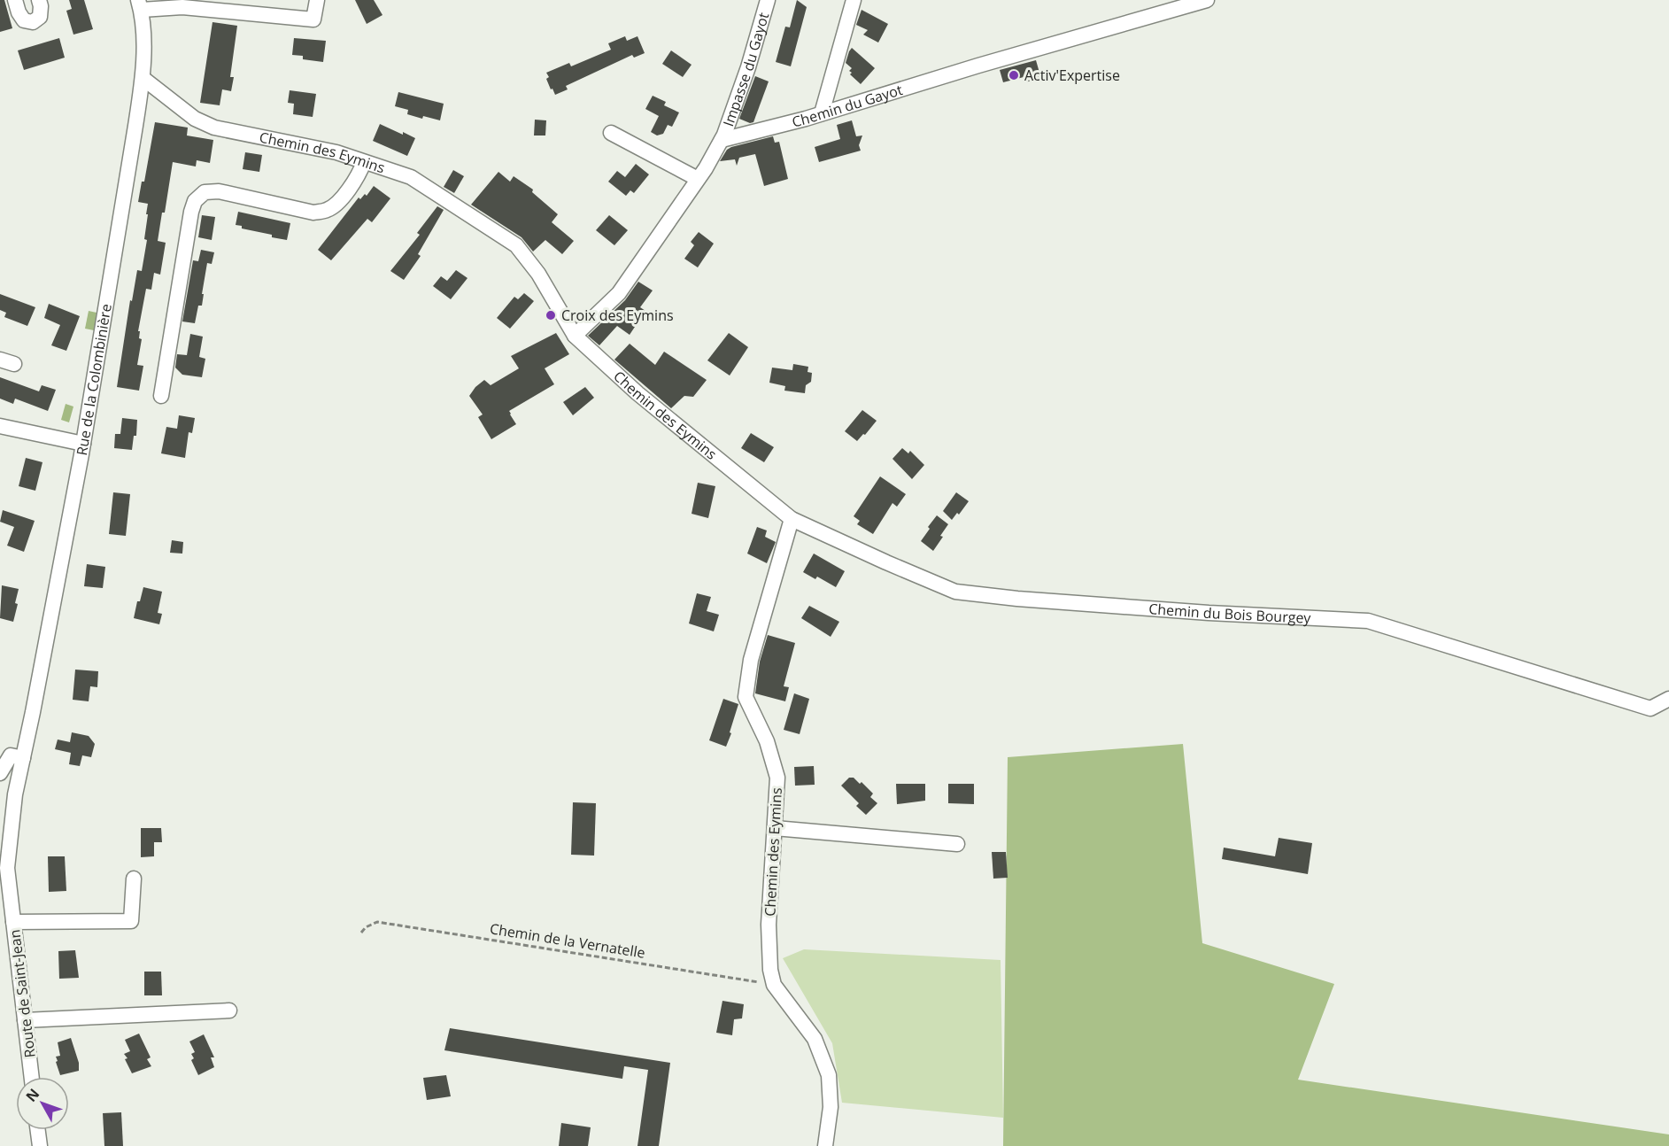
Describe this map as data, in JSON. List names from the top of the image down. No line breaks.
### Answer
{"streets":{"street":["Impasse du Gayot","Chemin du Gayot","Chemin des Eymins","Rue de la Colombinière","Chemin du Bois Bourgey","Route de Saint-Jean"],"path":["Chemin de la Vernatelle"]},"crossings":[["Impasse du Gayot","Chemin du Gayot"],["Chemin des Eymins","Rue de la Colombinière"],["Chemin des Eymins","Chemin du Bois Bourgey"],["Chemin des Eymins","Chemin de la Vernatelle"],["Rue de la Colombinière","Route de Saint-Jean"]],"places":["Activ'Expertise","Croix des Eymins"],"north":"top left"}
